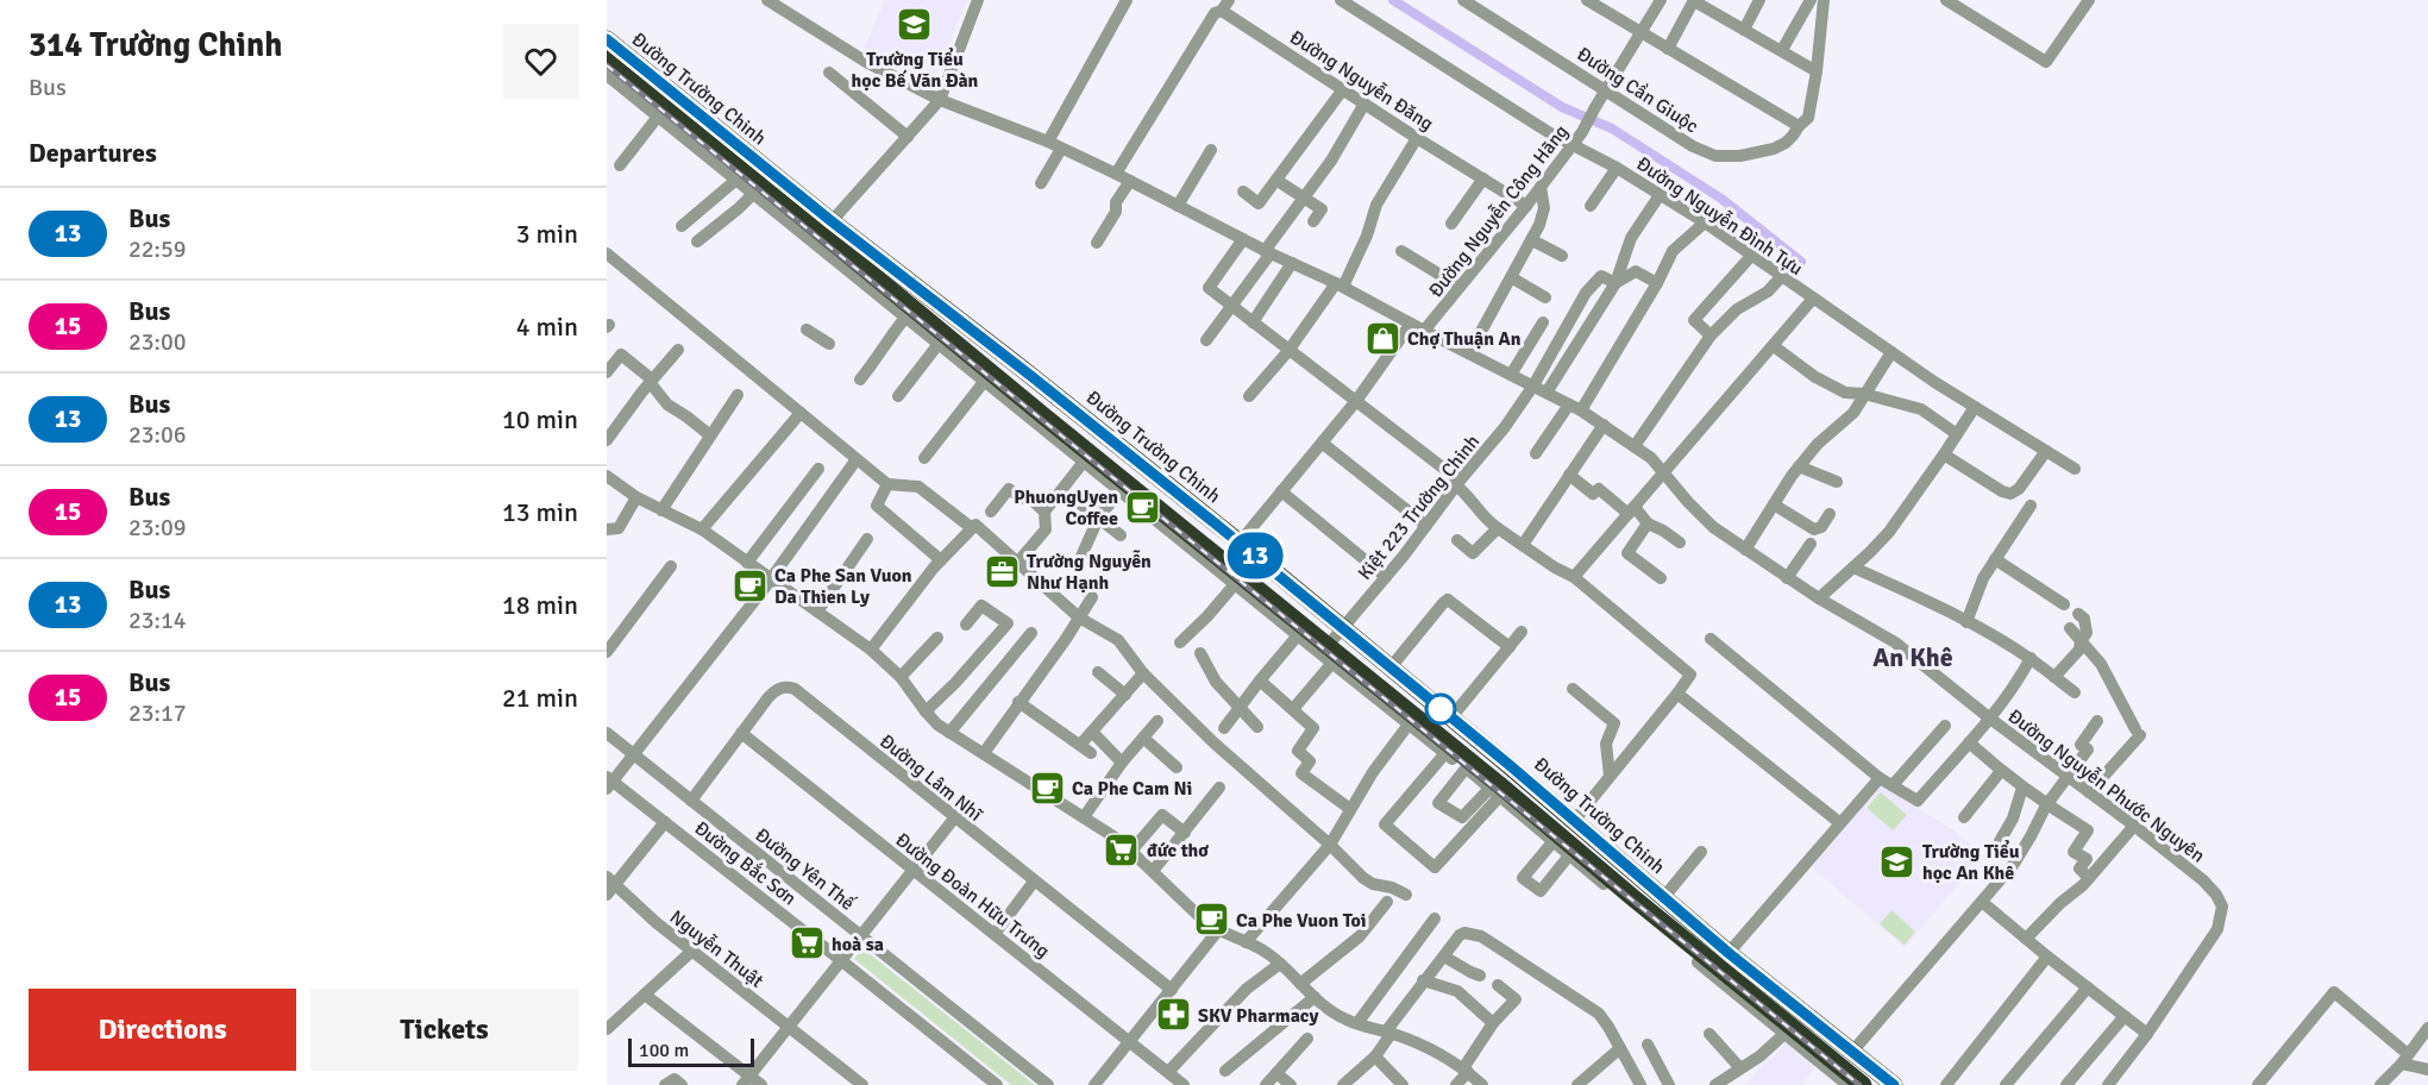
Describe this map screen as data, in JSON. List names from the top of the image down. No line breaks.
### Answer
{"streets":{"highway":["Đường Trường Chinh"],"street":["Đường Nguyễn Đăng","Đường Cần Giuộc","Đường Nguyễn Công Hãng","Đường Nguyễn Đình Tựu","Kiệt 223 Trường Chinh","Đường Lâm Nhĩ","Đường Nguyễn Phước Nguyên","Đường Bắc Sơn","Đường Yên Thế","Đường Đoàn Hữu Trưng","Nguyễn Thuật"]},"crossings":[["Đường Nguyễn Đăng","Đường Nguyễn Công Hãng"],["Đường Nguyễn Đăng","Đường Nguyễn Phước Nguyên"],["Đường Trường Chinh","Kiệt 223 Trường Chinh"],["Đường Cần Giuộc","Đường Nguyễn Công Hãng"],["Đường Nguyễn Công Hãng","Đường Nguyễn Đình Tựu"],["Đường Nguyễn Công Hãng","Đường Nguyễn Phước Nguyên"],["Kiệt 223 Trường Chinh","Đường Nguyễn Phước Nguyên"],["Đường Lâm Nhĩ","Đường Yên Thế"],["Đường Lâm Nhĩ","Đường Đoàn Hữu Trưng"],["Đường Bắc Sơn","Đường Yên Thế"],["Đường Bắc Sơn","Nguyễn Thuật"]],"districts":["An Khê"],"places":{"school or university":["Trường Tiểu học Bế Văn Đàn","Trường Tiểu học An Khê"],"shop":["Chợ Thuận An"],"cafe":["PhuongUyen Coffee","Ca Phe San Vuon Da Thien Ly","Ca Phe Cam Ni","Ca Phe Vuon Toi"],"office":["Trường Nguyễn Như Hạnh"],"supermarket":["đức thơ","hoà sa"],"pharmacy":["SKV Pharmacy"]},"lines":["bus line 13"],"scale_bar":"100 m","page":{"heading":[["314 Trường Chinh","Bus"],"Departures"],"on_map":"13","list":[{"mark":"13","name":"Bus","note":"22:59","value":"3 min"},{"mark":"15","name":"Bus","note":"23:00","value":"4 min"},{"mark":"13","name":"Bus","note":"23:06","value":"10 min"},{"mark":"15","name":"Bus","note":"23:09","value":"13 min"},{"mark":"13","name":"Bus","note":"23:14","value":"18 min"},{"mark":"15","name":"Bus","note":"23:17","value":"21 min"}],"buttons":["Directions","Tickets"],"scale":"100 m"}}
